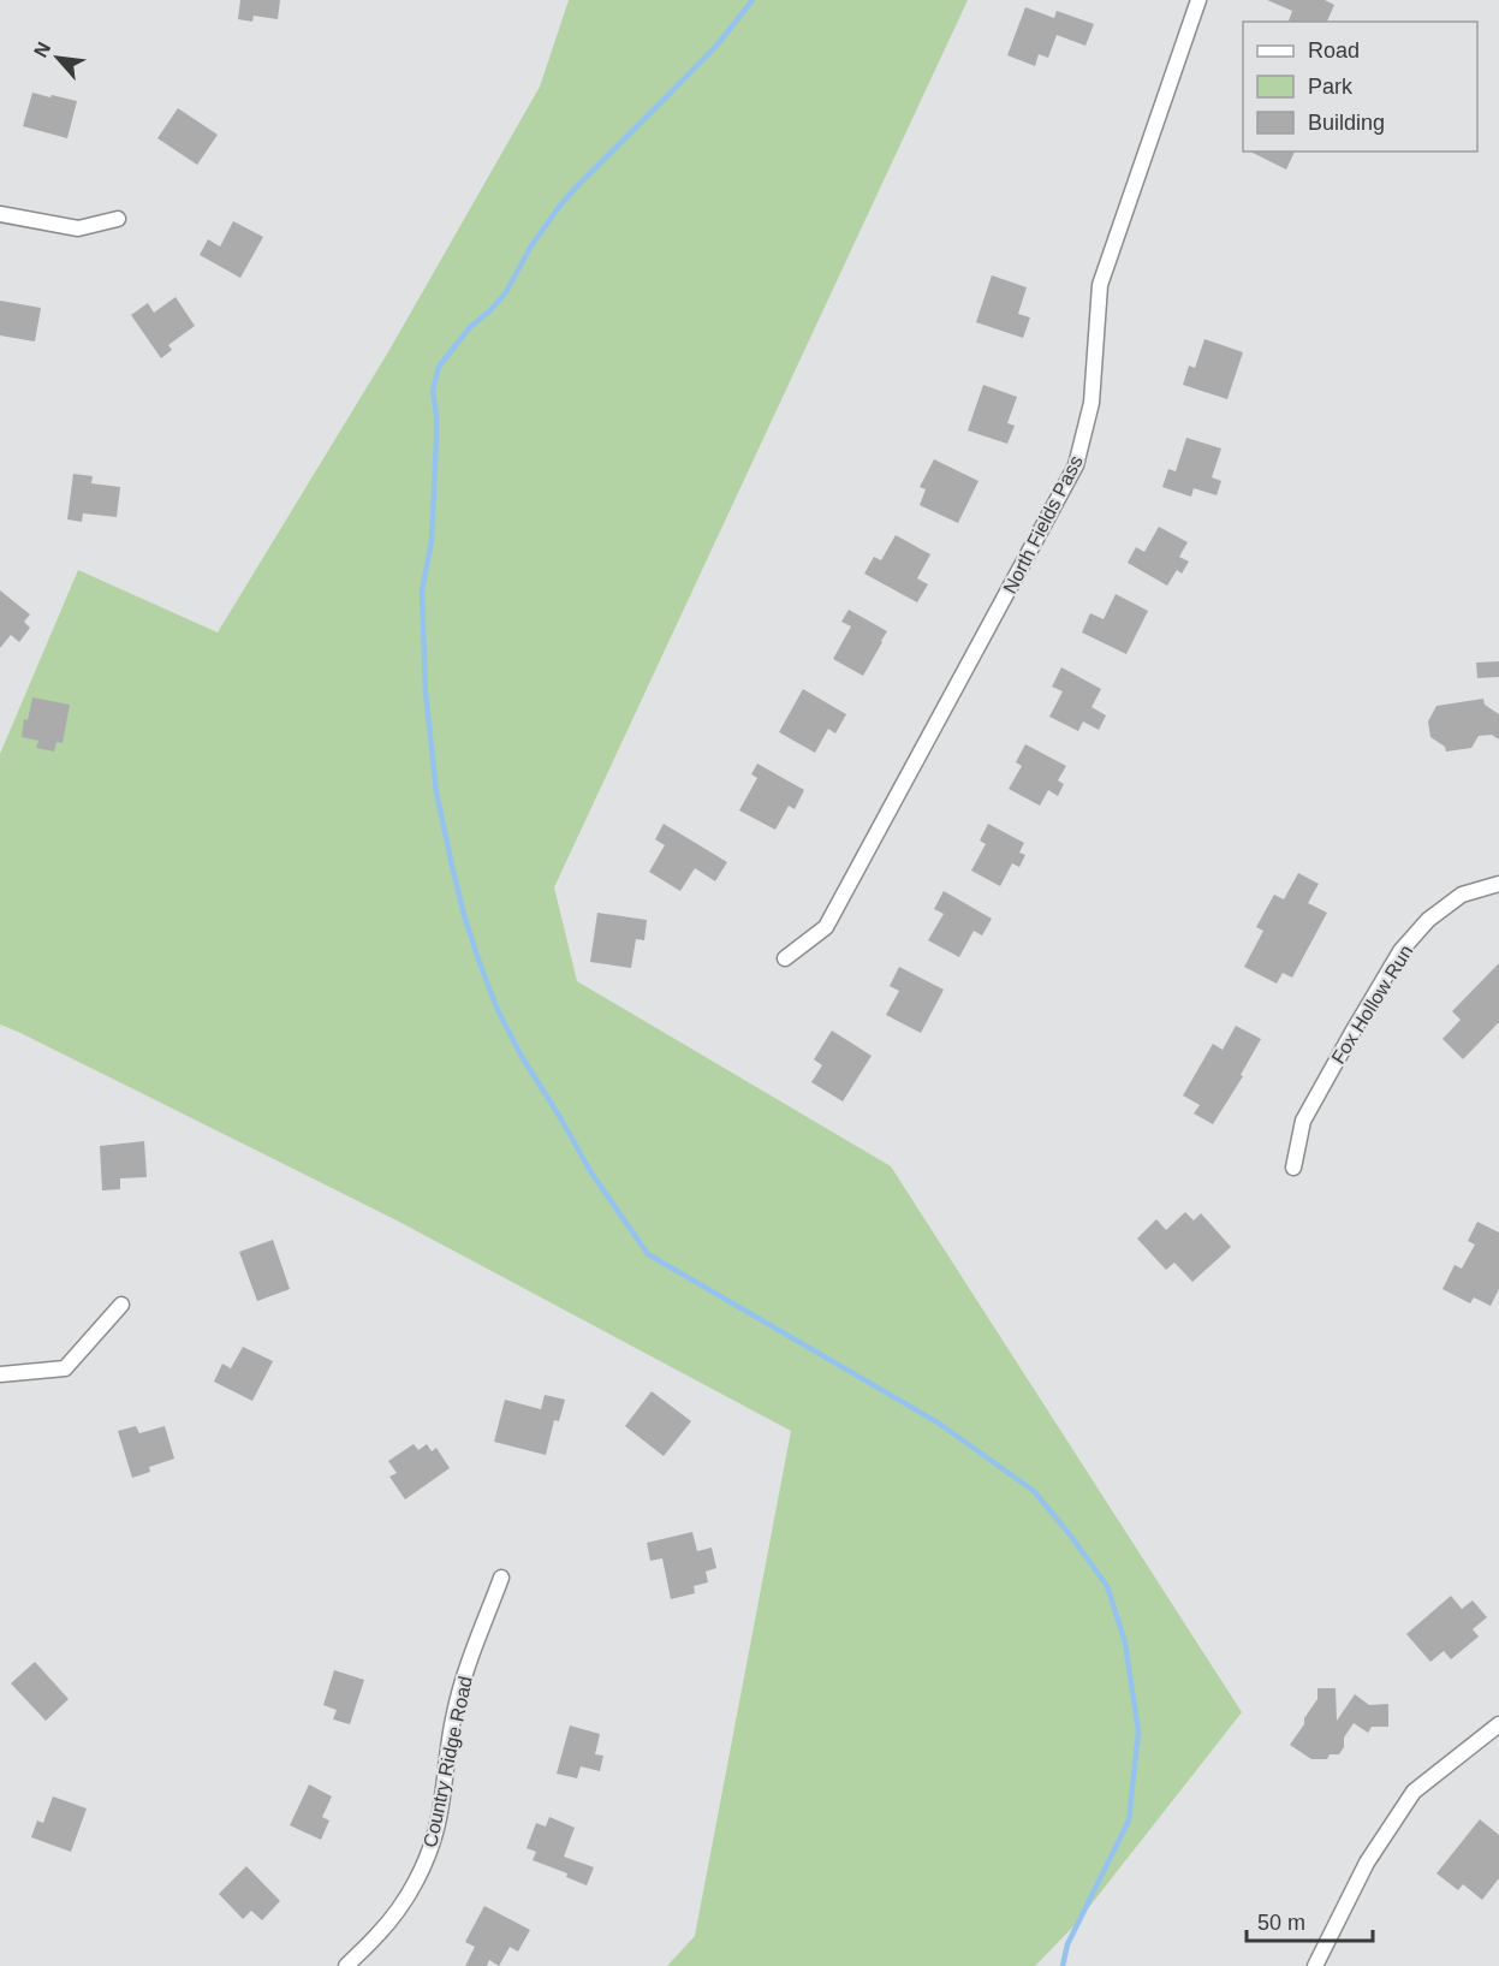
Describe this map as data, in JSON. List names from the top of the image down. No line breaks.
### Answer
{"streets":{"street":["North Fields Pass","Fox Hollow Run","Country Ridge Road"]},"legend":["Road","Park","Building"],"scale_bar":"50 m","north":"top left"}
